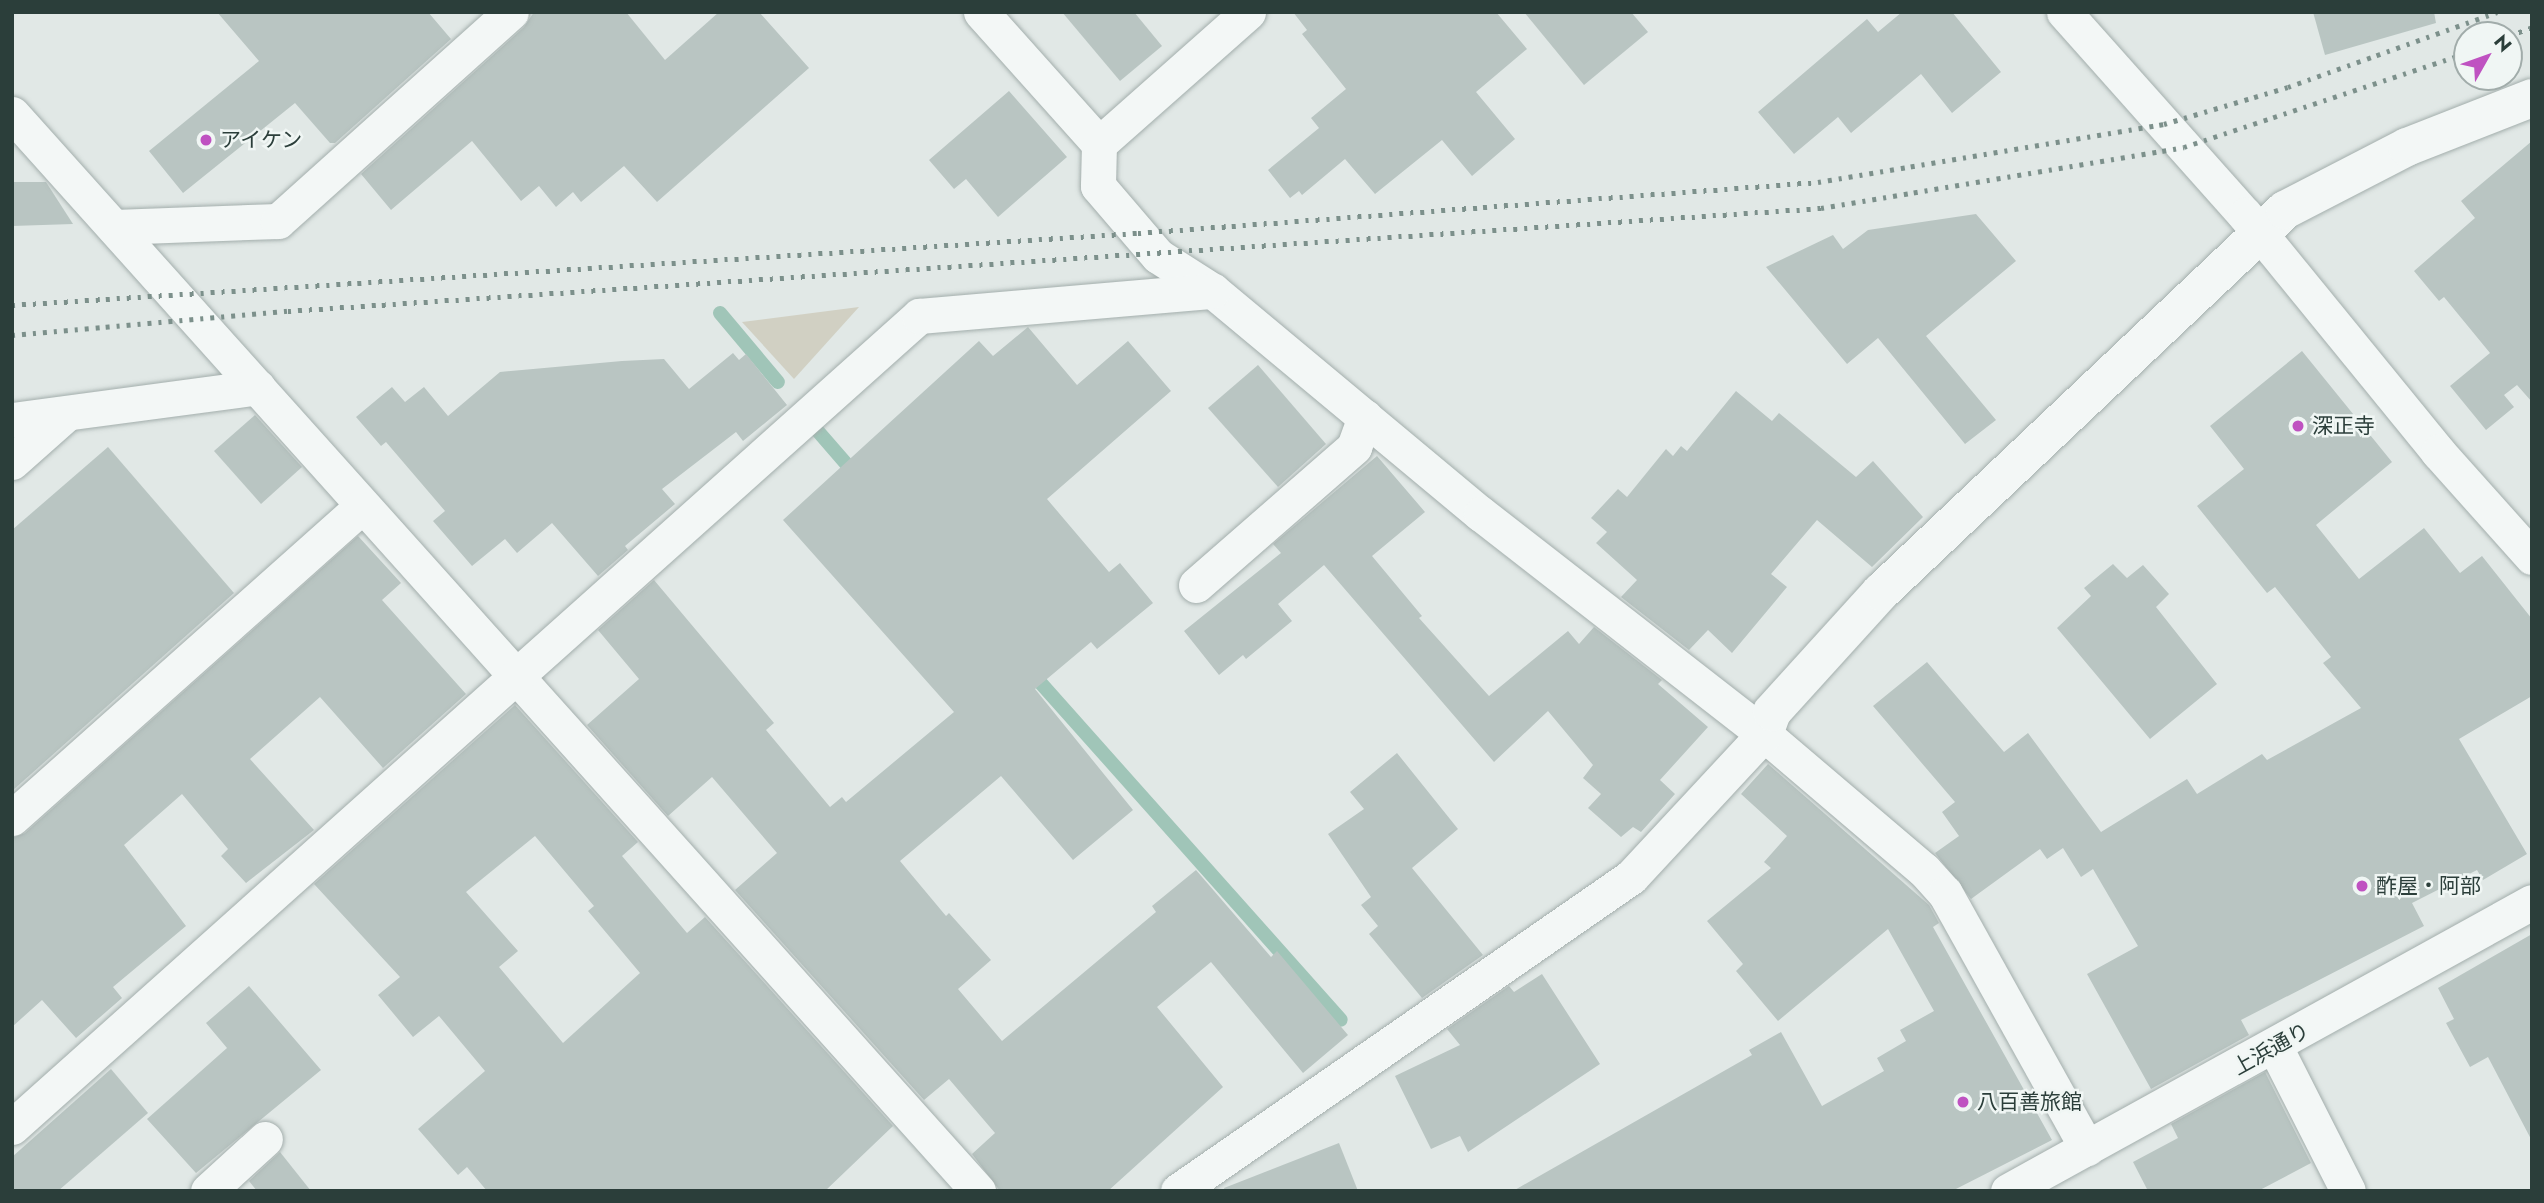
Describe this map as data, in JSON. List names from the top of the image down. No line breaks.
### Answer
{"streets":{"street":["上浜通り"]},"places":["アイケン","深正寺","酢屋・阿部","八百善旅館"],"north":"top right"}
